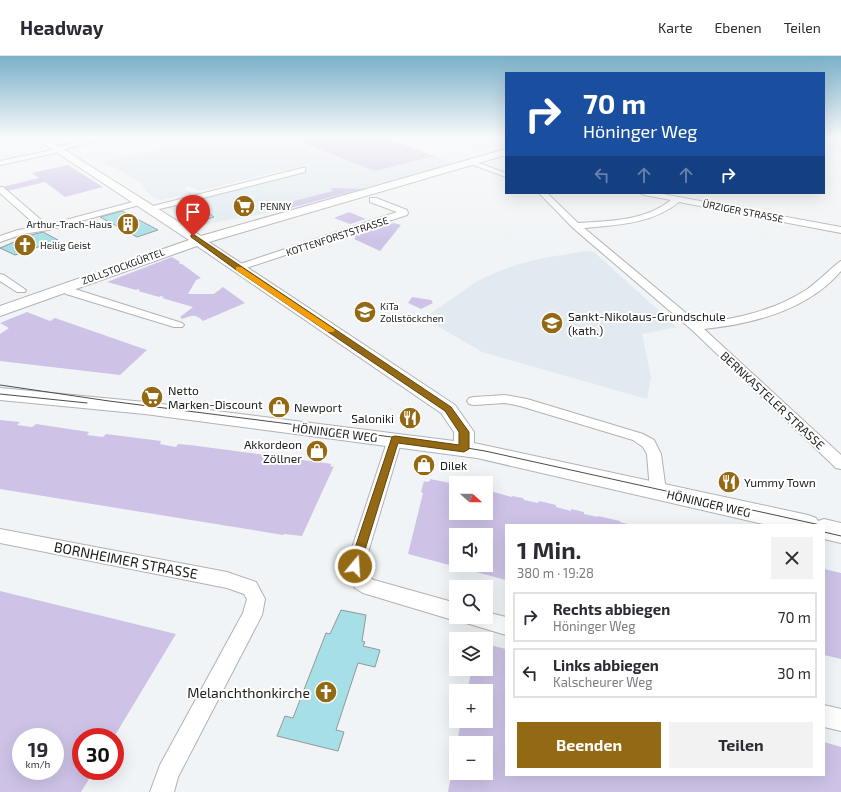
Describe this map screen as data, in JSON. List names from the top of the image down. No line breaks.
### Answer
{"streets":{"street":["ÜRZIGER STRASSE","KOTTENFORSTSTRASSE","ZOLLSTOCKGÜRTEL","BERNKASTELER STRASSE","HÖNINGER WEG","BORNHEIMER STRASSE"]},"places":{"supermarket":["PENNY","Netto Marken-Discount"],"building":["Arthur-Trach-Haus"],"church":["Heilig Geist","Melanchthonkirche"],"school or university":["KiTa Zollstöckchen","Sankt-Nikolaus-Grundschule (kath.)"],"shop":["Newport","Akkordeon Zöllner","Dilek"],"restaurant":["Saloniki","Yummy Town"]},"north":"right","page":{"header":"Headway","nav":["Karte","Ebenen","Teilen"],"turn":["70 m","Höninger Weg"],"map_buttons":["+","−"],"heading":["1 Min.","380 m · 19:28"],"list":[{"name":"Rechts abbiegen","note":"Höninger Weg","value":"70 m"},{"name":"Links abbiegen","note":"Kalscheurer Weg","value":"30 m"}],"buttons":["Beenden","Teilen"],"speed":"19 km/h","limit":"30"}}
